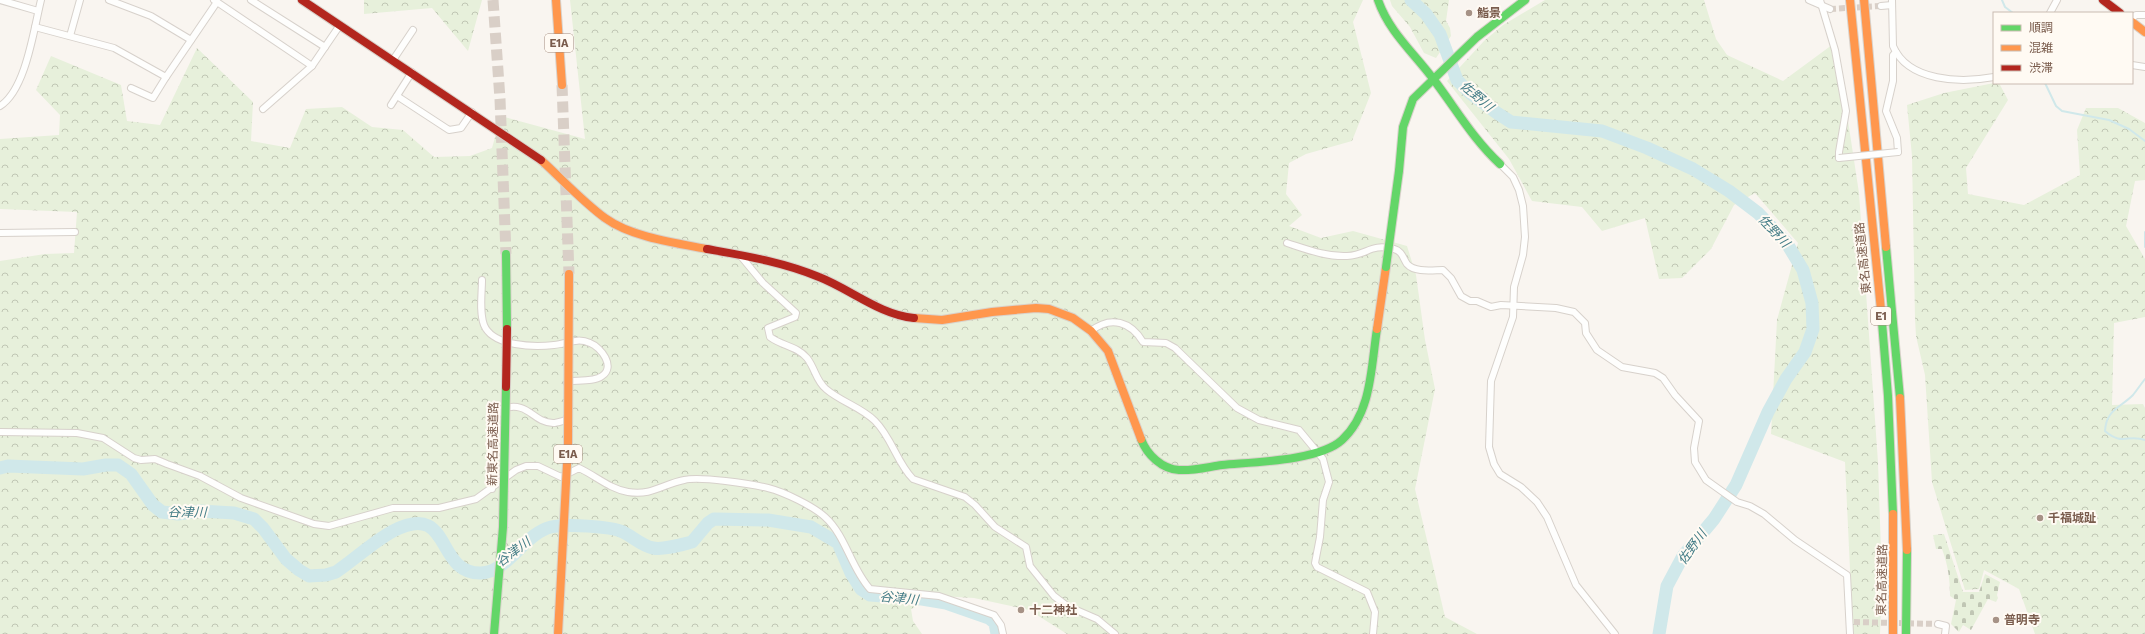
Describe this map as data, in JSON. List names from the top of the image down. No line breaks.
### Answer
{"streets":{"main road":["E1A","東名高速道路","E1","新東名高速道路"]},"water":["佐野川","谷津川"],"places":["鮨景","千福城趾","十二神社","普明寺"],"legend":["順調","混雑","渋滞"]}
